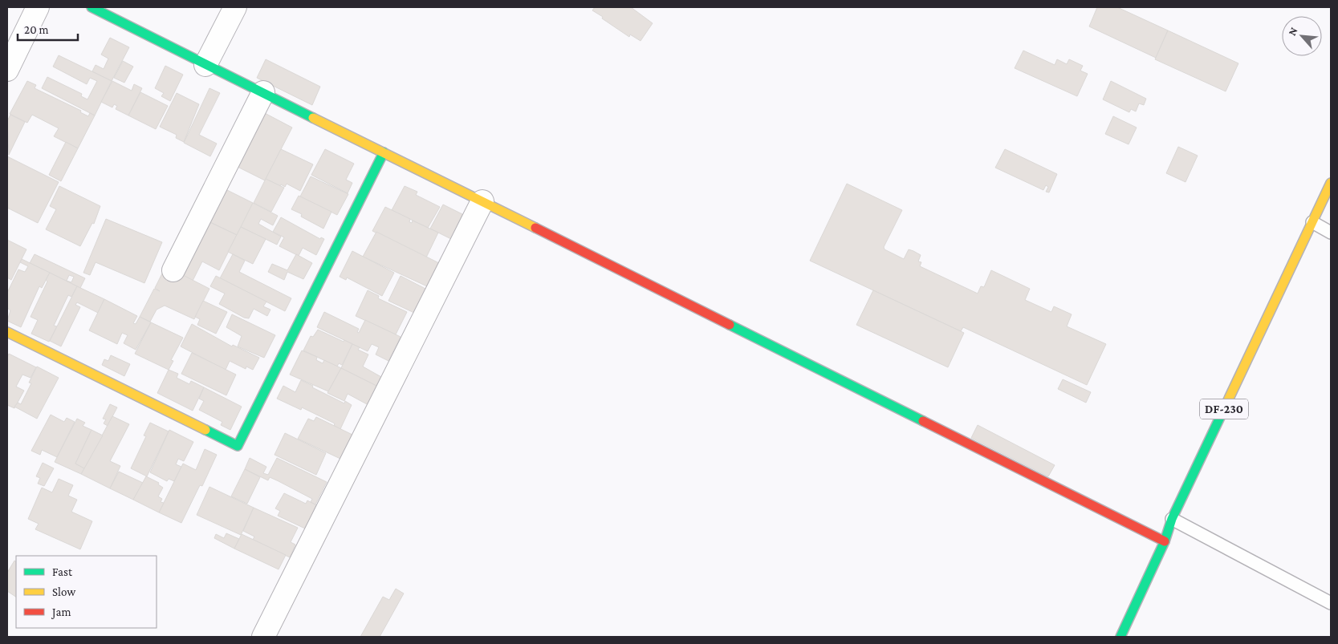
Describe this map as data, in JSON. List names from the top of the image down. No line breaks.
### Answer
{"streets":{"street":["DF-230"]},"legend":["Fast","Slow","Jam"],"scale_bar":"20 m","north":"top left"}
